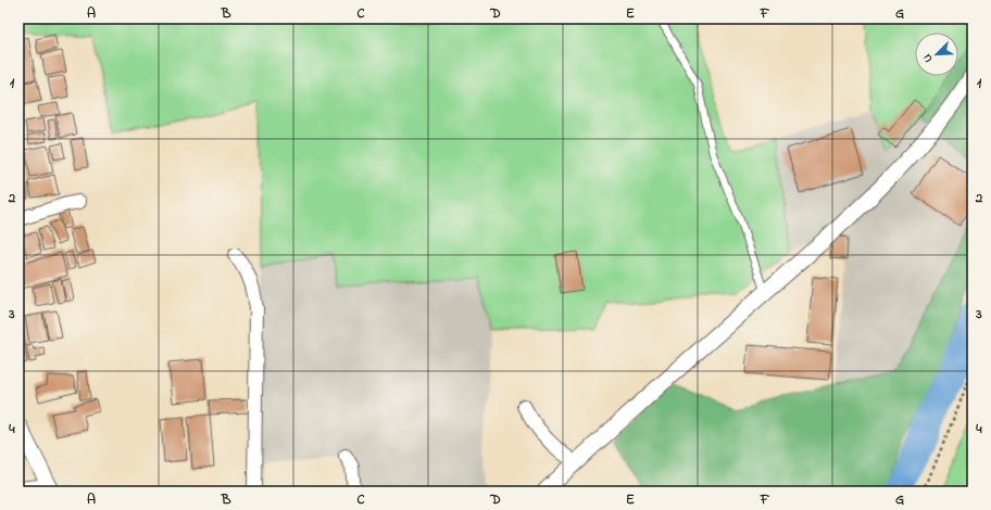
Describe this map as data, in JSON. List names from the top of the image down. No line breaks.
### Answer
{"north":"bottom left","grid":{"columns":["A","B","C","D","E","F","G"],"rows":["1","2","3","4"]}}
